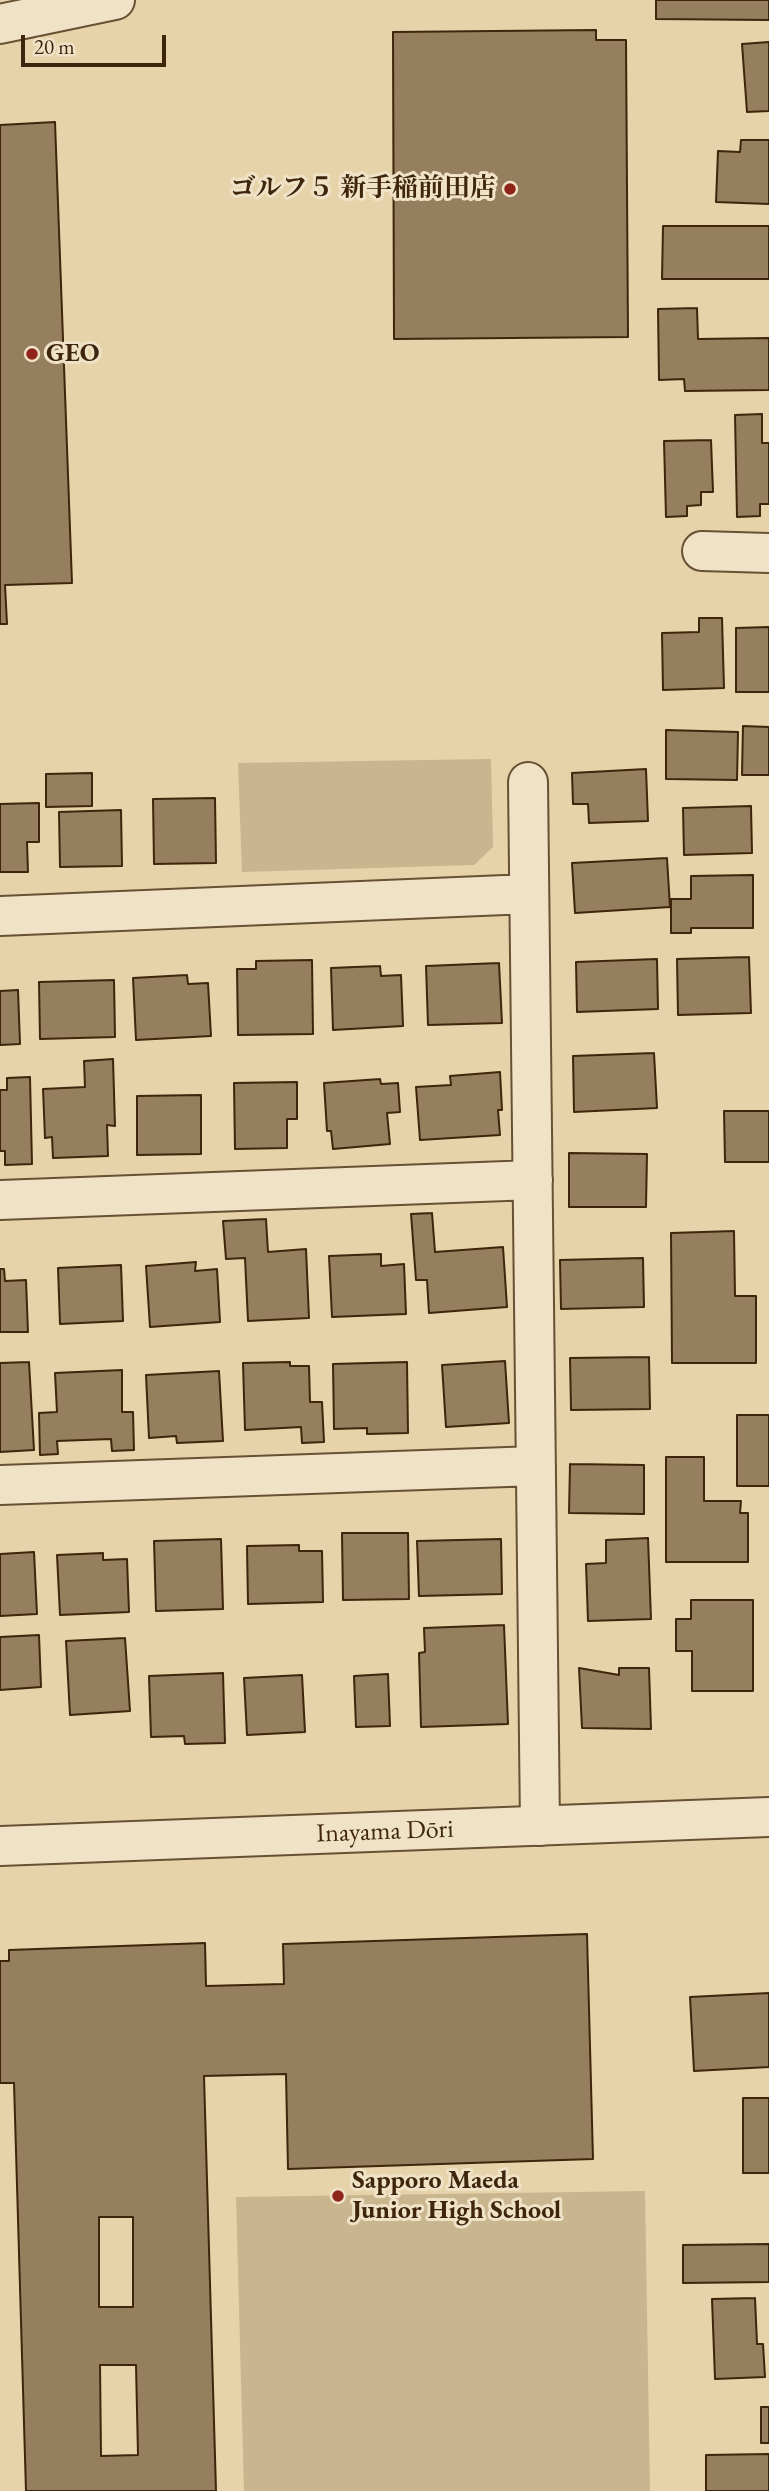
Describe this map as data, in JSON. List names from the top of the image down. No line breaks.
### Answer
{"streets":{"street":["Inayama Dōri"]},"places":["ゴルフ５ 新手稲前田店","GEO","Sapporo Maeda Junior High School"],"scale_bar":"20 m"}
